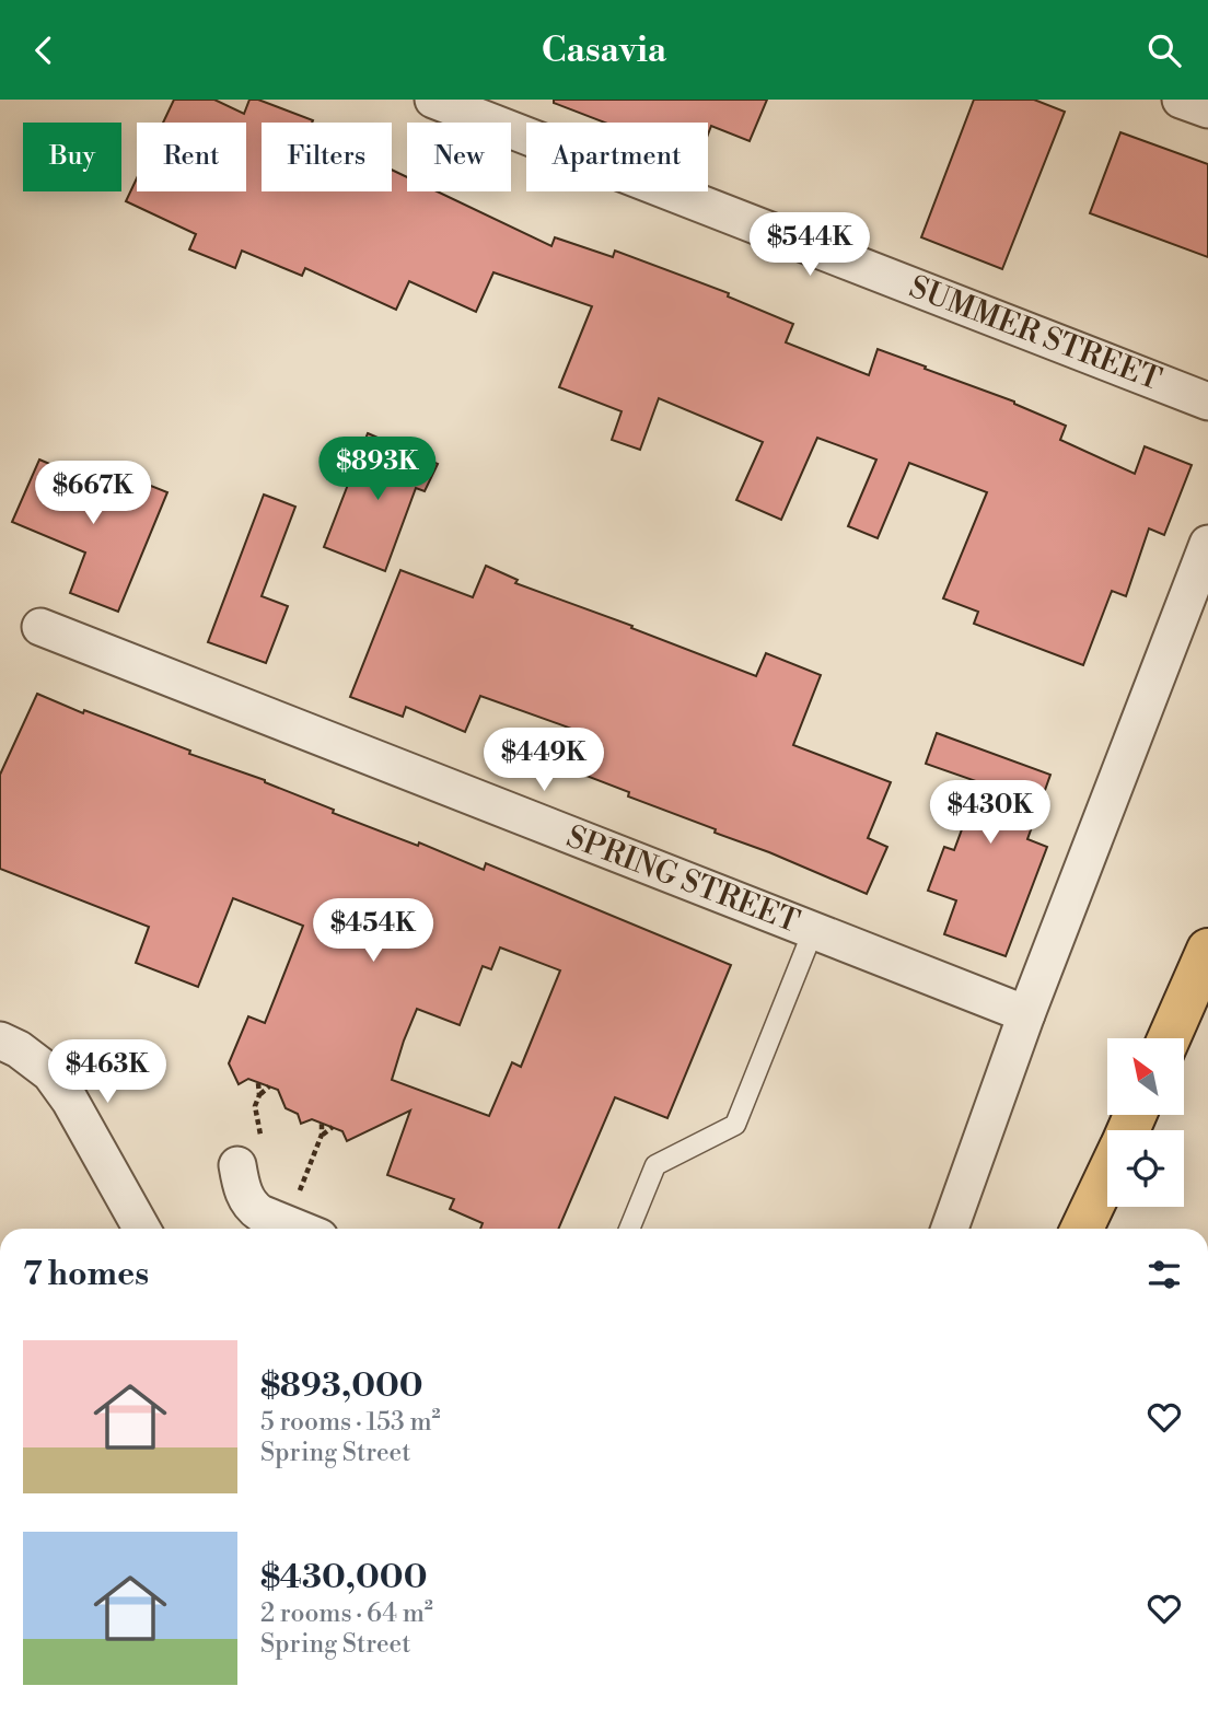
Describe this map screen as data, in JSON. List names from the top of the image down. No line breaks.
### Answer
{"streets":{"street":["SUMMER STREET","SPRING STREET"]},"north":"top left","page":{"header":"Casavia","chip":["Buy","Rent","Filters","New","Apartment"],"price":["$544K","$893K","$667K","$449K","$430K","$454K","$463K"],"heading":"7 homes","list":[{"name":"$893,000","note":"5 rooms · 153 m² · Spring Street"},{"name":"$430,000","note":"2 rooms · 64 m² · Spring Street"}]}}
